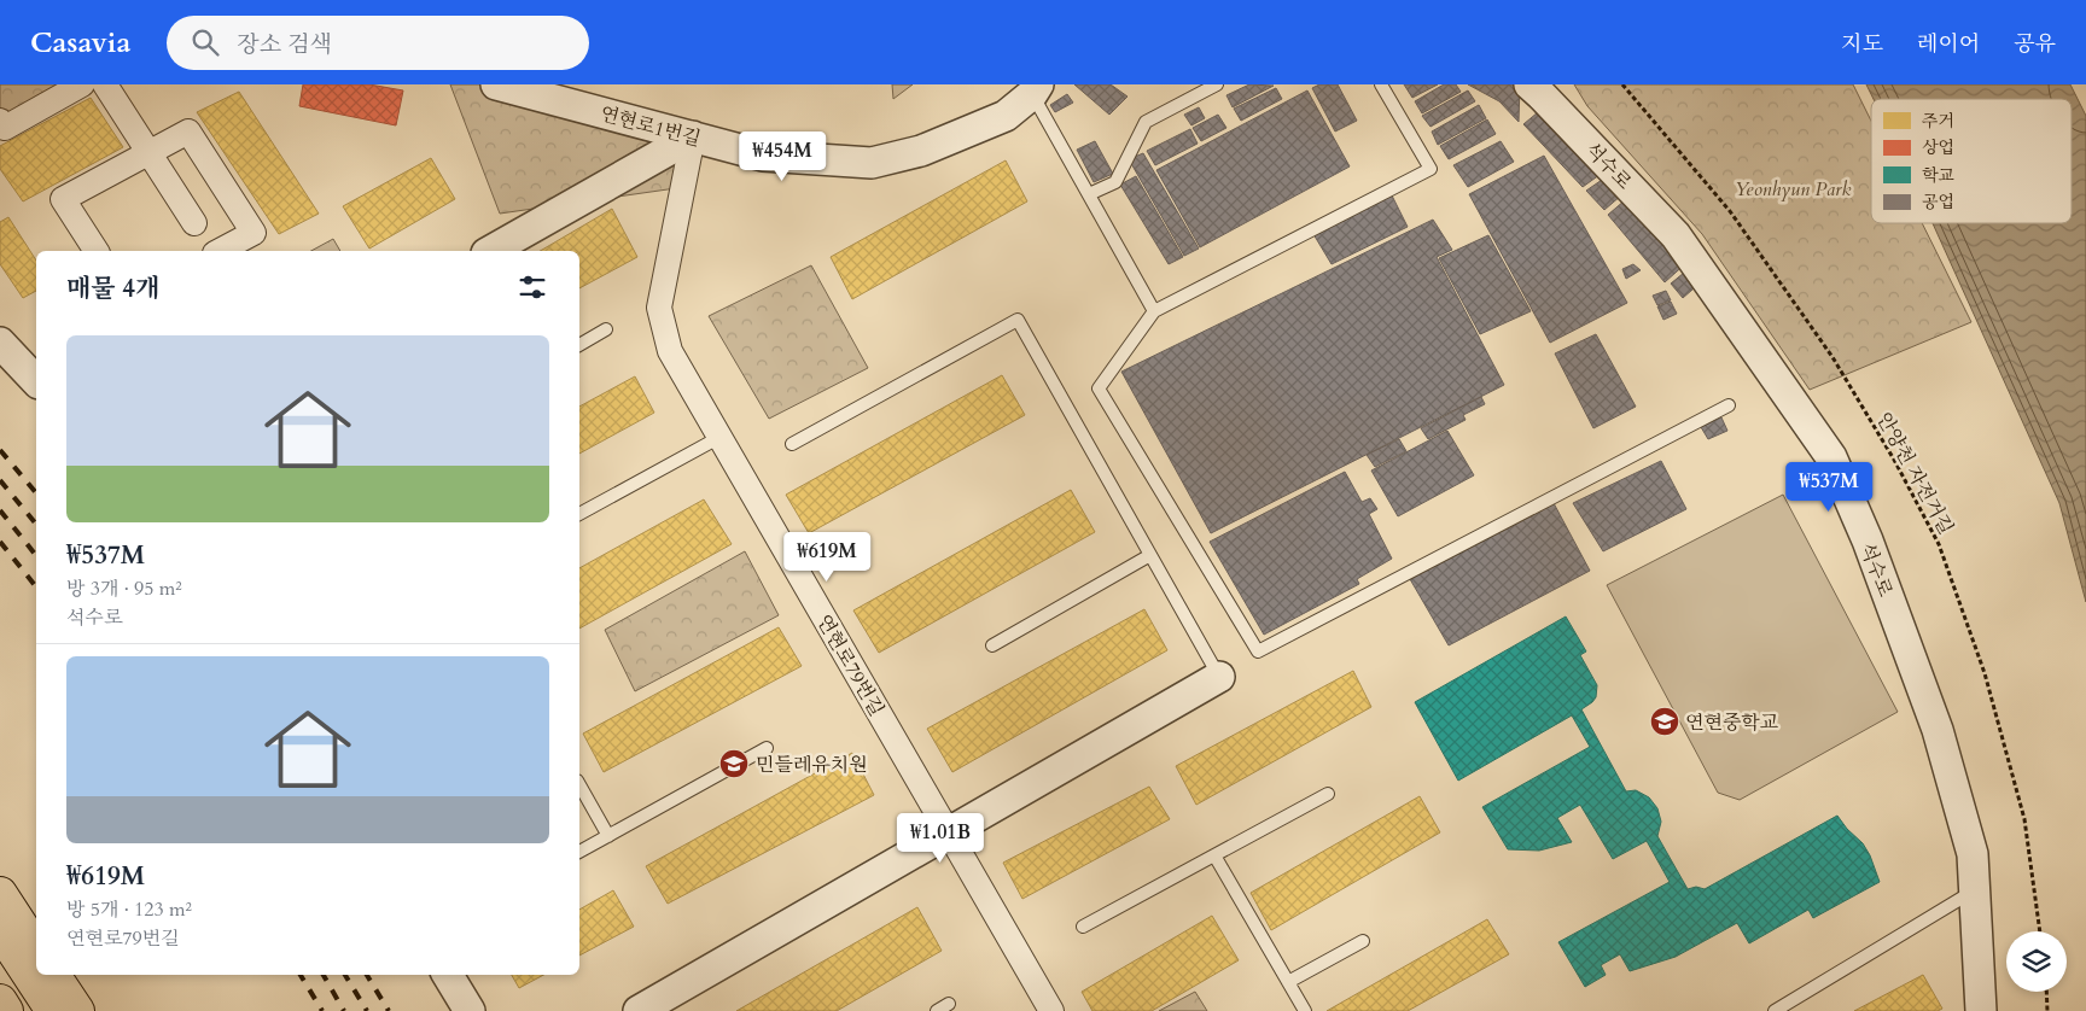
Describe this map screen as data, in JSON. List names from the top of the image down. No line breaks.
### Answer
{"streets":{"street":["연현로1번길","석수로","연현로79번길"],"path":["안양천 자전거길"]},"crossings":[["연현로1번길","연현로79번길"]],"parks":["Yeonhyun Park"],"places":{"school or university":["연현중학교","민들레유치원"]},"legend":["주거","상업","학교","공업"],"page":{"header":"Casavia","search":"장소 검색","nav":["지도","레이어","공유"],"price":["₩454M","₩537M","₩619M","₩1.01B"],"heading":"매물 4개","list":[{"name":"₩537M","note":"방 3개 · 95 m² · 석수로"},{"name":"₩619M","note":"방 5개 · 123 m² · 연현로79번길"}]}}
